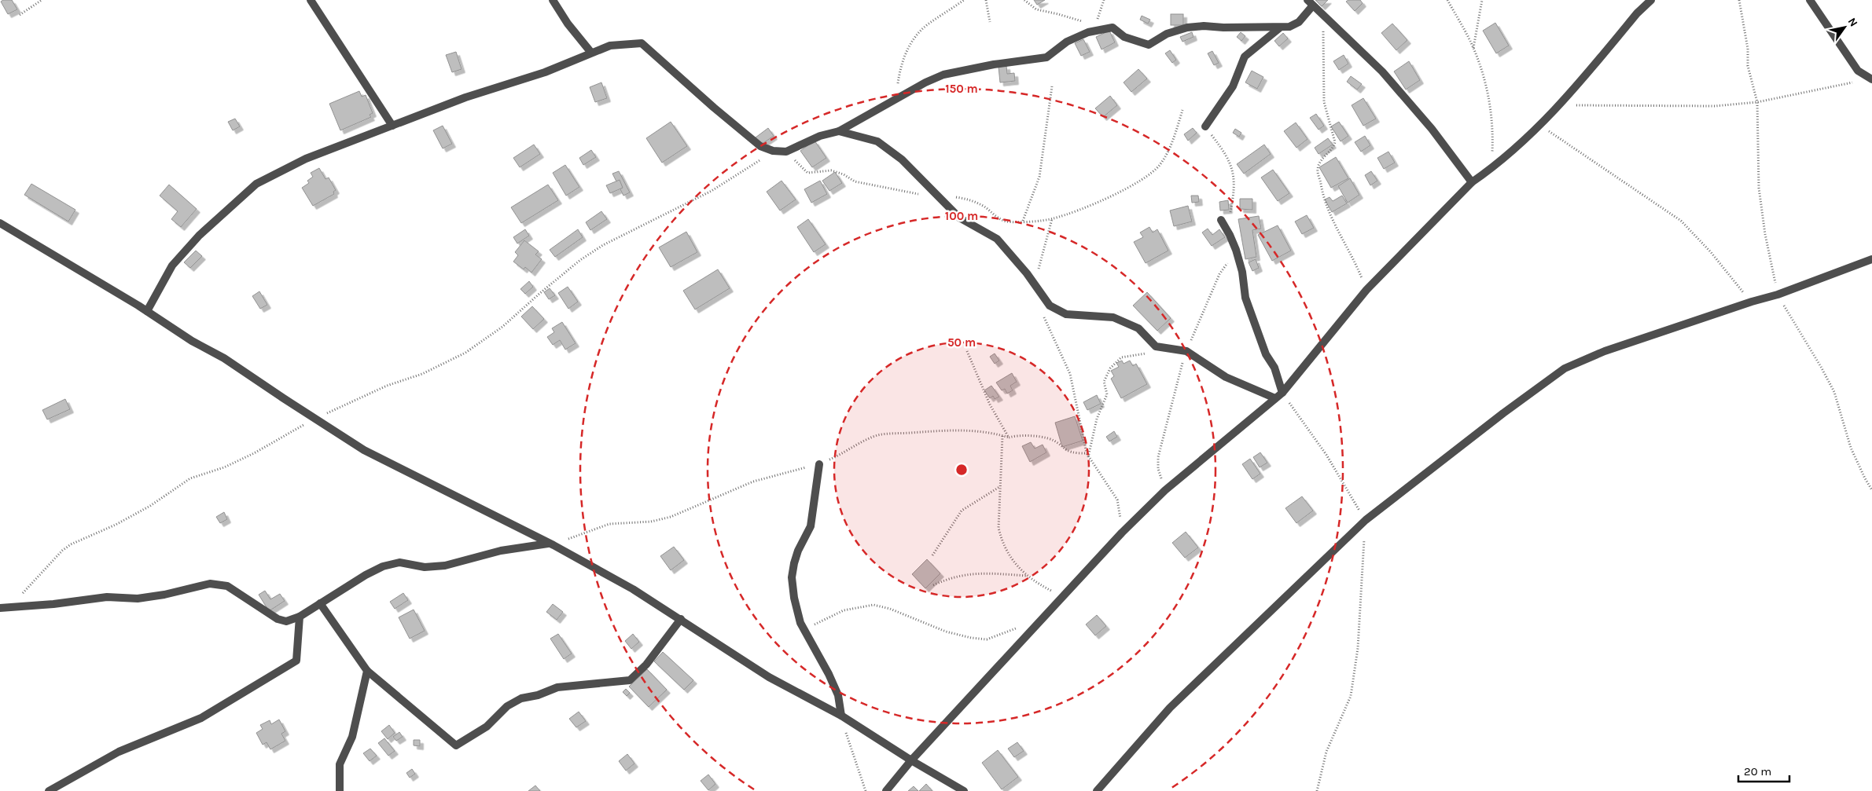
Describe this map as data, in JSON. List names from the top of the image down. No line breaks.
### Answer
{"scale_bar":"20 m","north":"top right","rings":["150 m","100 m","50 m"]}
